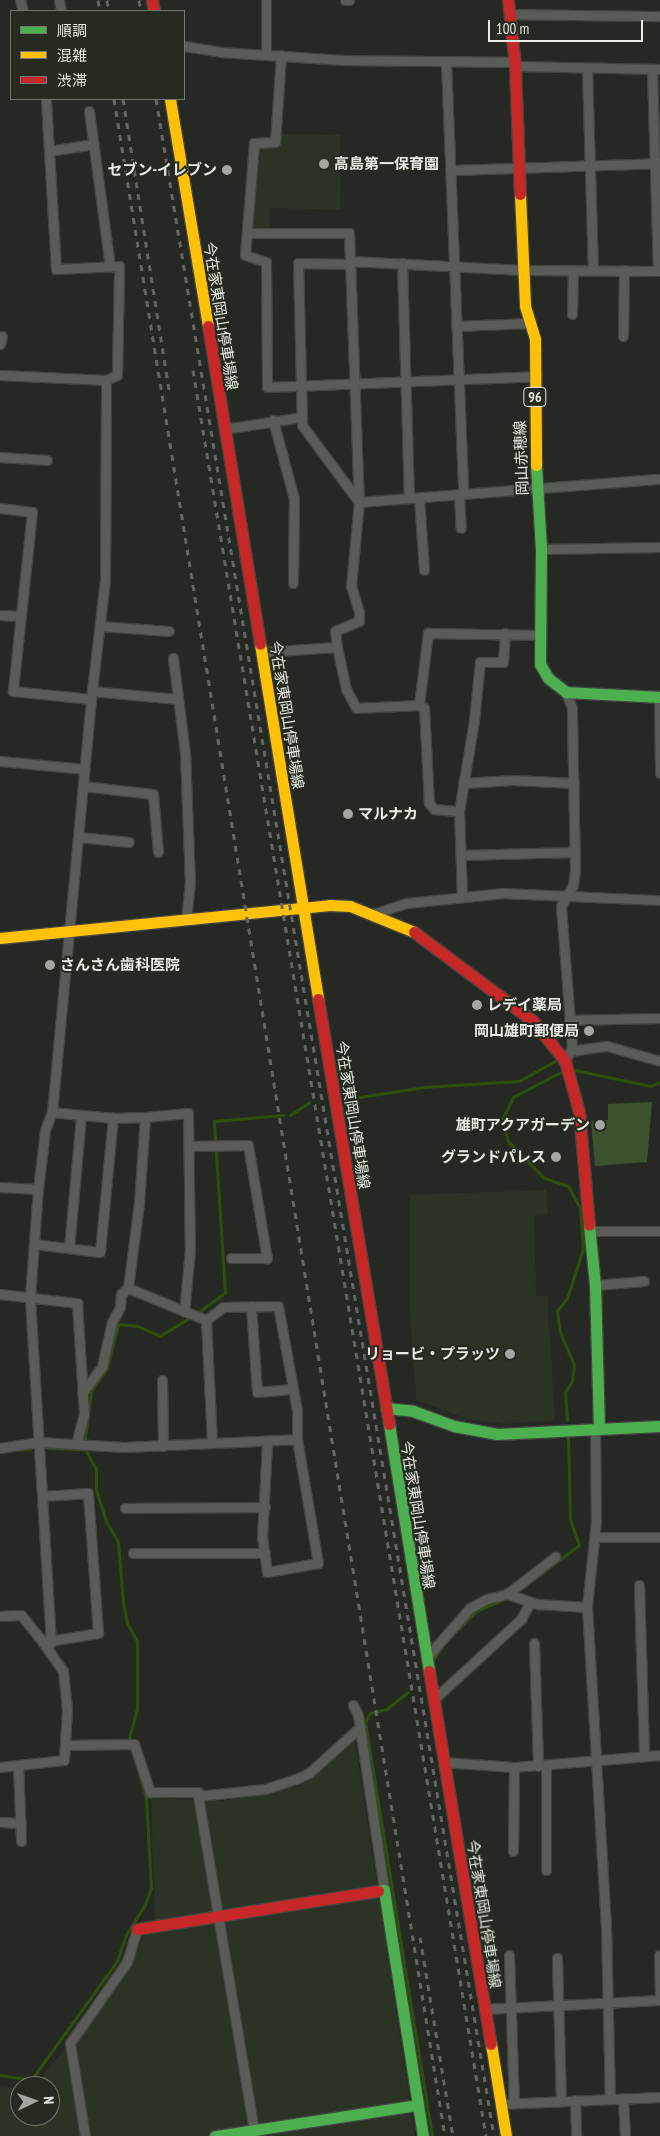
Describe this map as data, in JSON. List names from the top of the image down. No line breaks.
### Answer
{"streets":{"main road":["今在家東岡山停車場線","96","岡山赤穂線"]},"places":["高島第一保育園","セブン-イレブン","マルナカ","さんさん歯科医院","レデイ薬局","岡山雄町郵便局","雄町アクアガーデン","グランドパレス","リョービ・プラッツ"],"legend":["順調","混雑","渋滞"],"scale_bar":"100 m","north":"right"}
